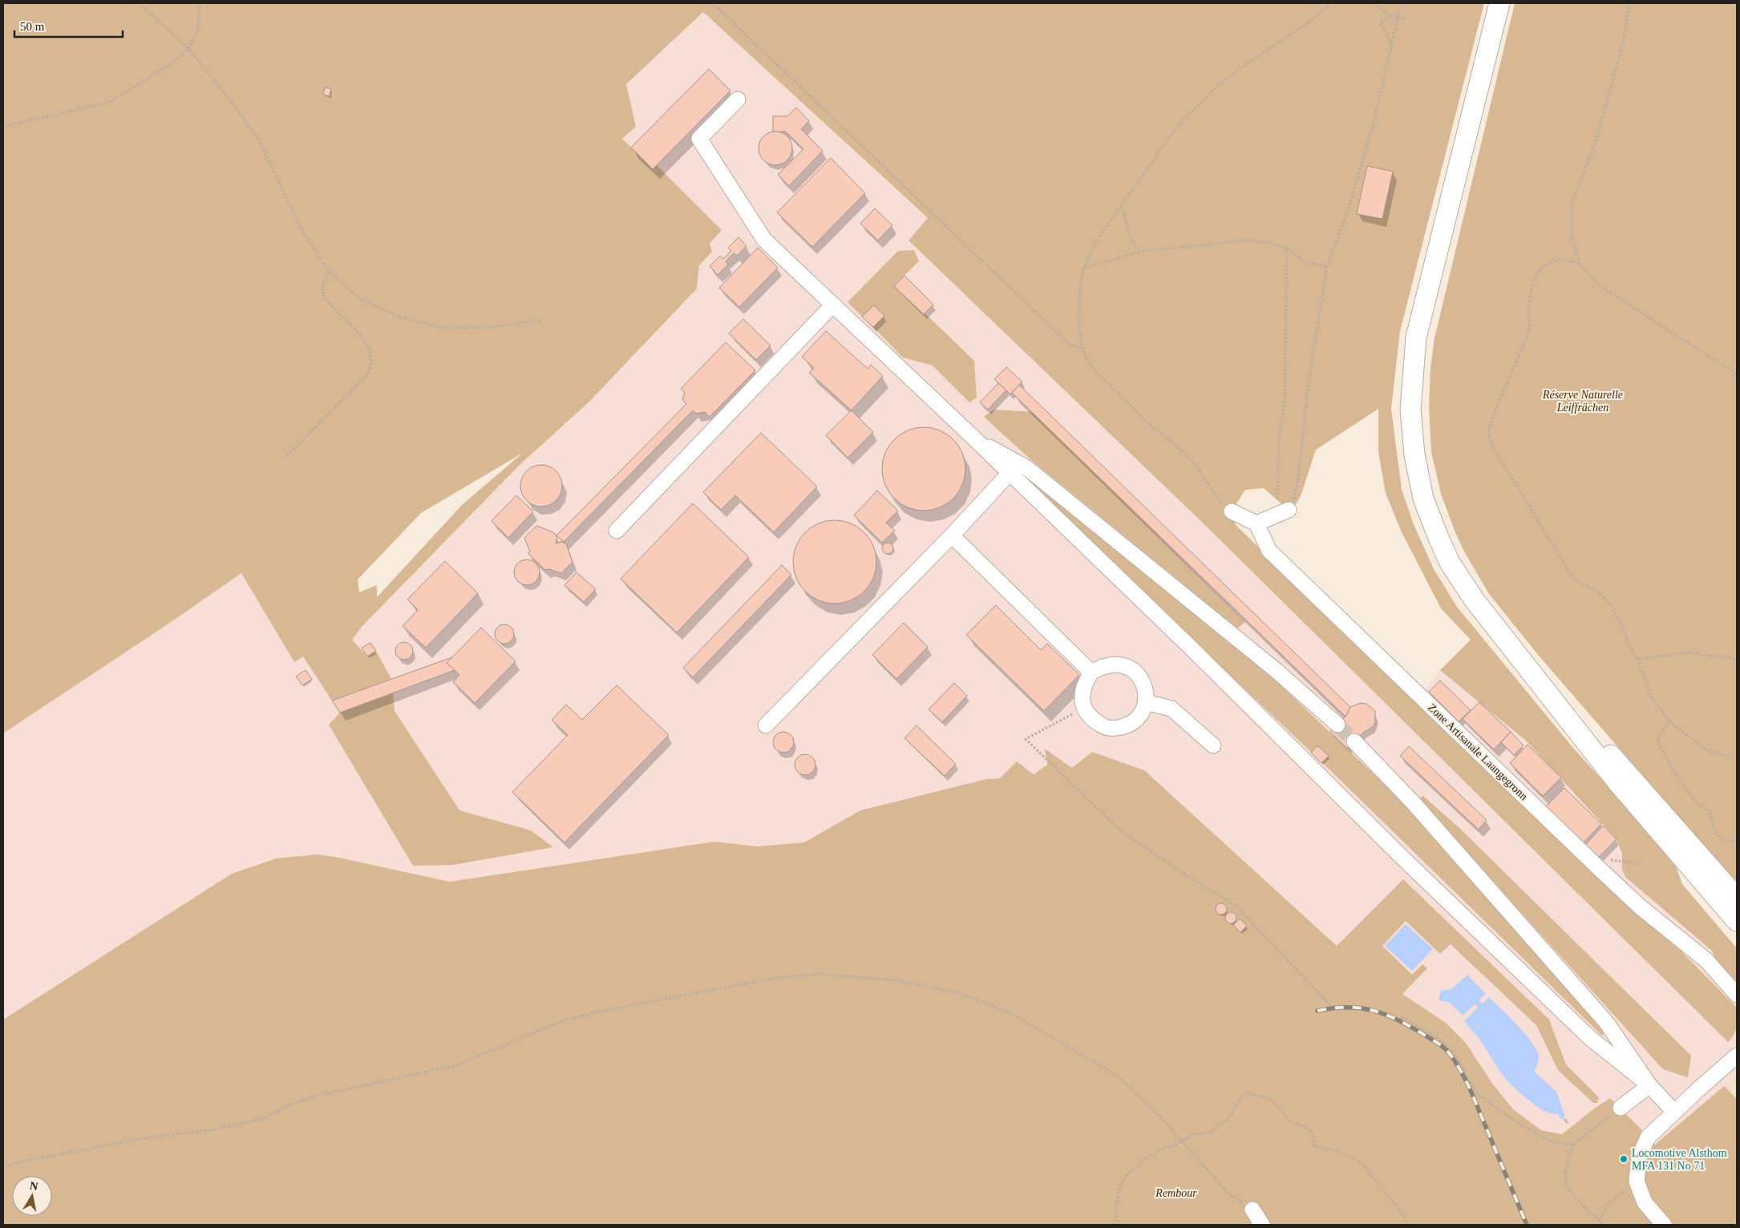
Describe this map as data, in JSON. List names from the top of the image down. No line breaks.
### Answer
{"streets":{"street":["Zone Artisanale Laangegronn"]},"parks":["Réserve Naturelle Leiffrächen","Rembour"],"places":["Locomotive Alsthom MFA 131 No 71"],"scale_bar":"50 m","north":"top"}
